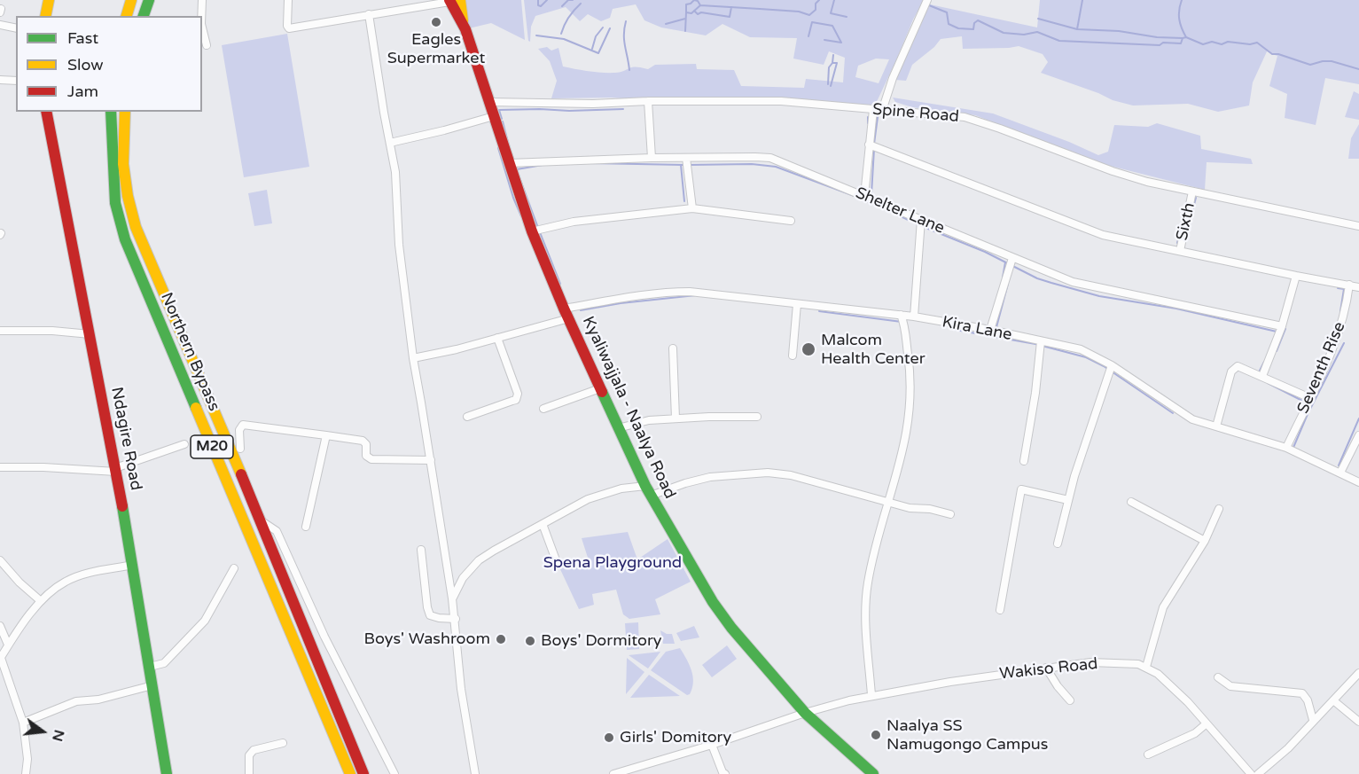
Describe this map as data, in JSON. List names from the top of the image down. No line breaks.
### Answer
{"streets":{"main road":["Northern Bypass","Kyaliwajjala - Naalya Road","Ndagire Road","M20"],"street":["Spine Road","Shelter Lane","Sixth","Kira Lane","Seventh Rise","Wakiso Road"]},"crossings":[["Spine Road","Sixth"],["Spine Road","Kyaliwajjala - Naalya Road"],["Shelter Lane","Kyaliwajjala - Naalya Road"],["Kira Lane","Seventh Rise"],["Kira Lane","Kyaliwajjala - Naalya Road"],["Kyaliwajjala - Naalya Road","Wakiso Road"]],"parks":["Spena Playground"],"places":["Eagles Supermarket","Malcom Health Center","Boys' Washroom","Boys' Dormitory","Naalya SS Namugongo Campus","Girls' Domitory"],"legend":["Fast","Slow","Jam"],"north":"right"}
